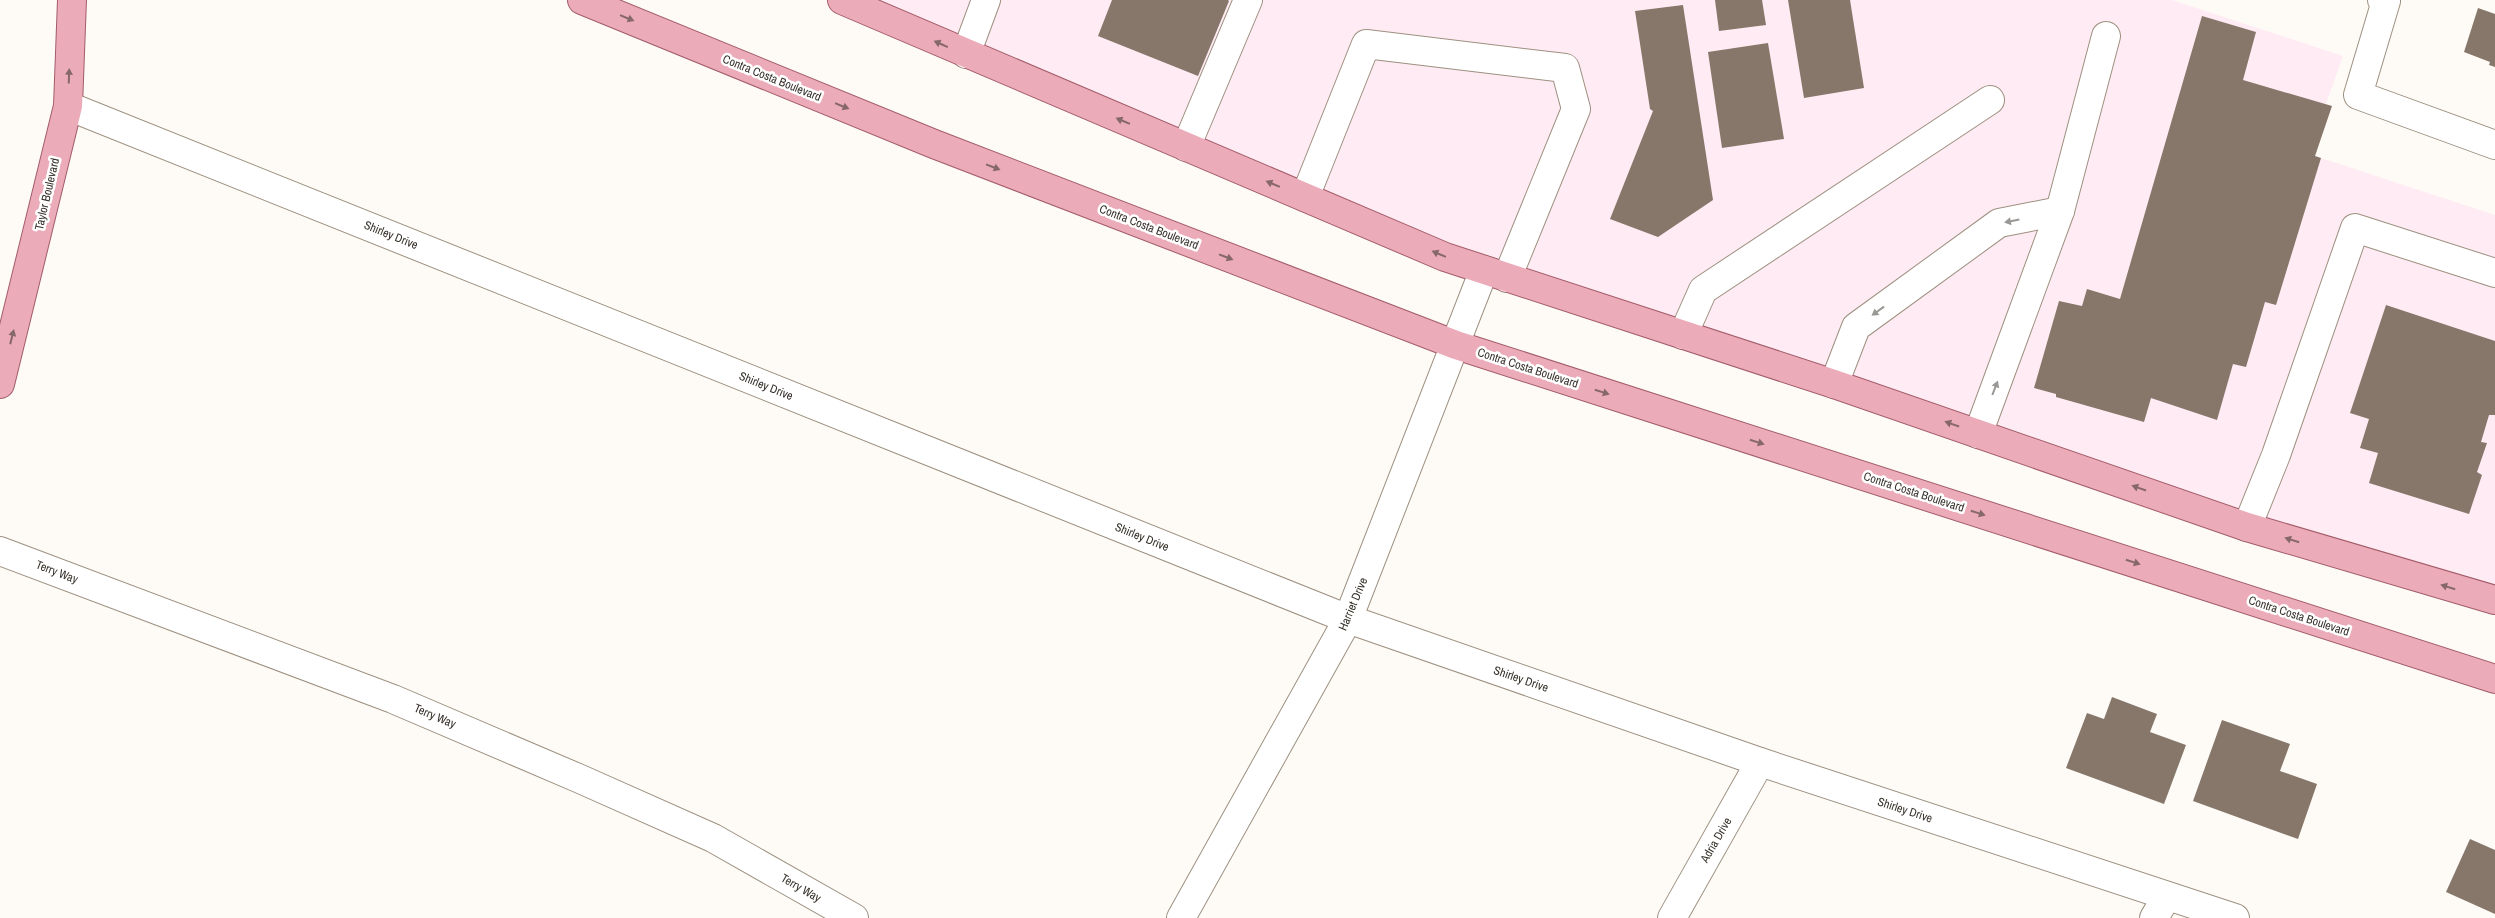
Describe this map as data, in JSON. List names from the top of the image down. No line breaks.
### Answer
{"streets":{"main road":["Contra Costa Boulevard","Taylor Boulevard"],"street":["Shirley Drive","Terry Way","Harriet Drive","Adria Drive"]},"crossings":[["Contra Costa Boulevard","Harriet Drive"],["Taylor Boulevard","Shirley Drive"],["Shirley Drive","Harriet Drive"],["Shirley Drive","Adria Drive"]],"one_way":["Taylor Boulevard"]}
